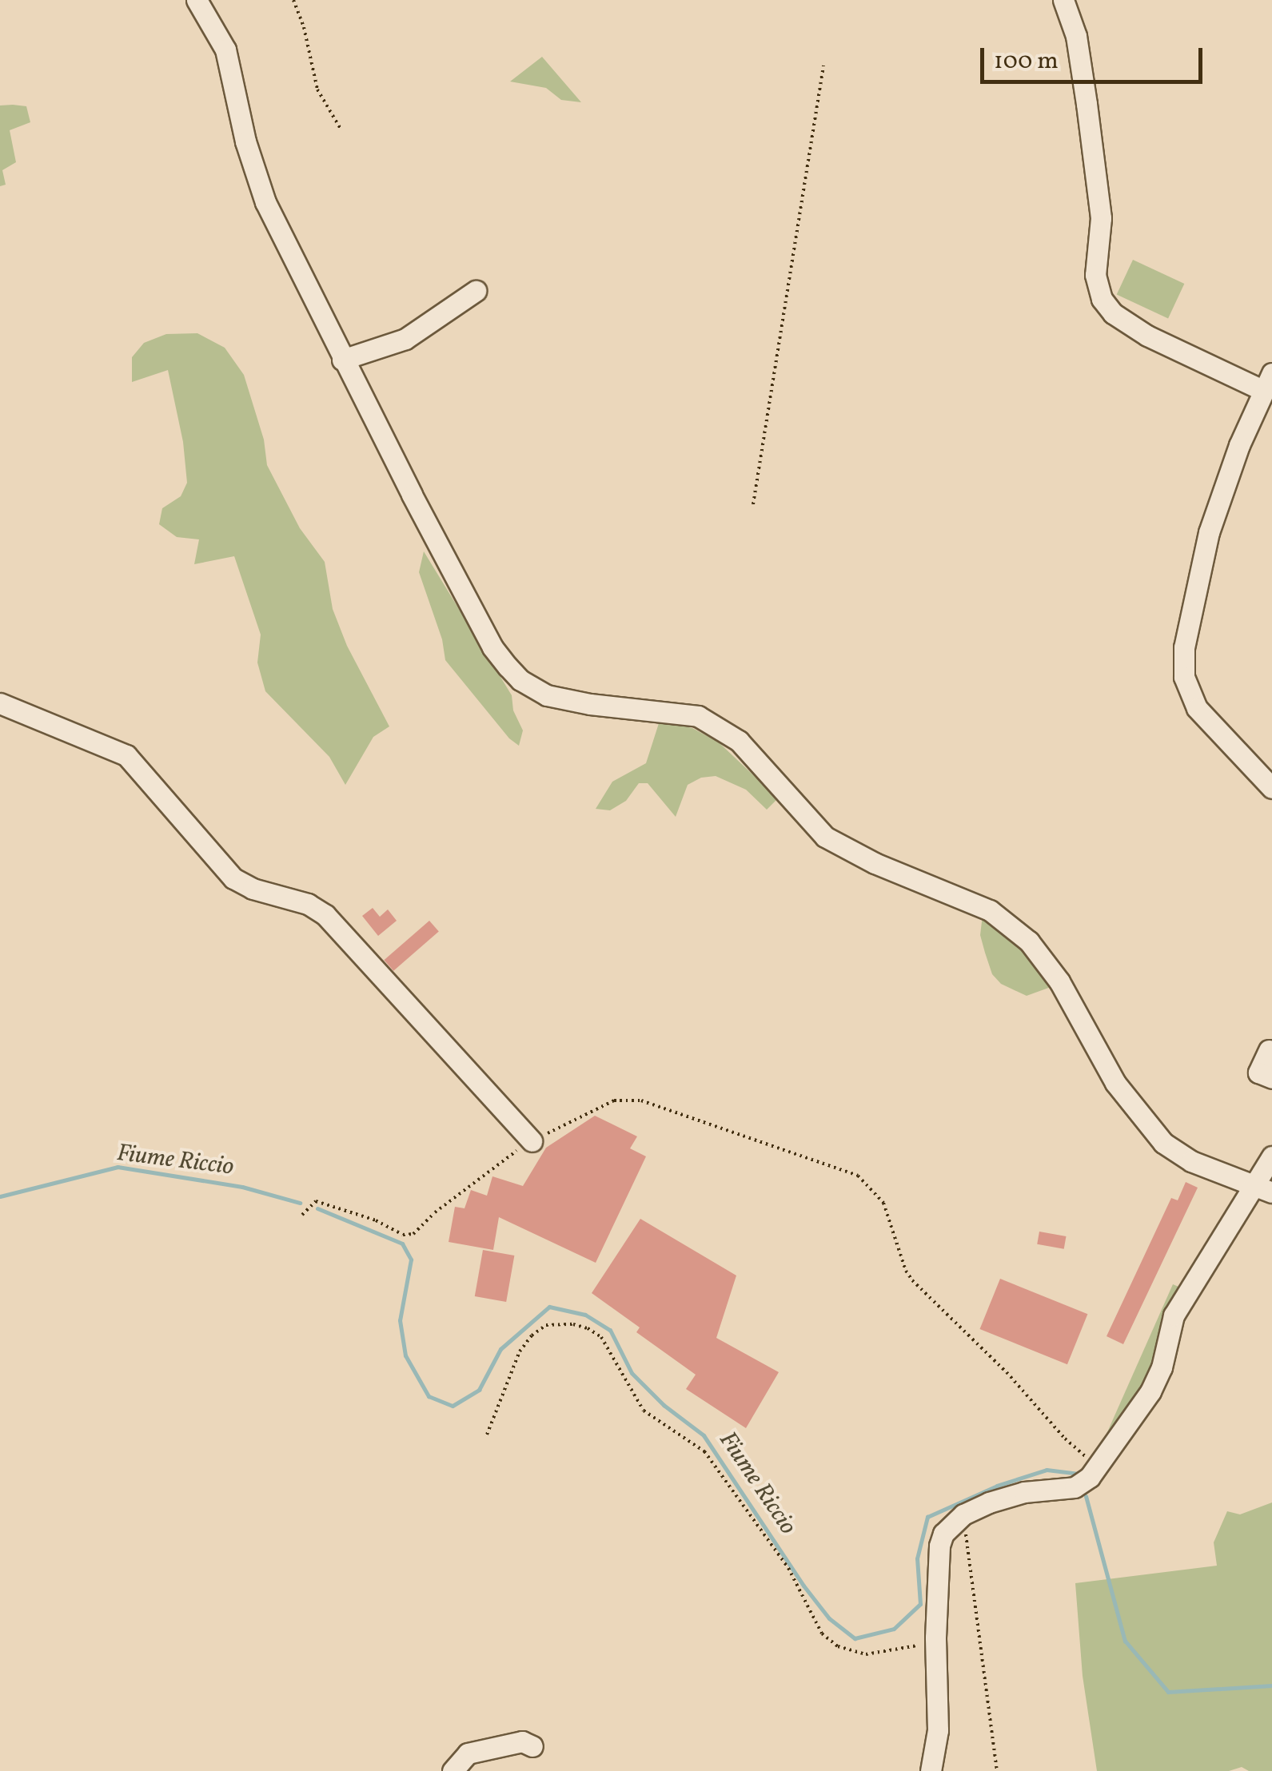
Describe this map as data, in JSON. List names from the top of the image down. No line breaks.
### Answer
{"water":["Fiume Riccio"],"scale_bar":"100 m"}
